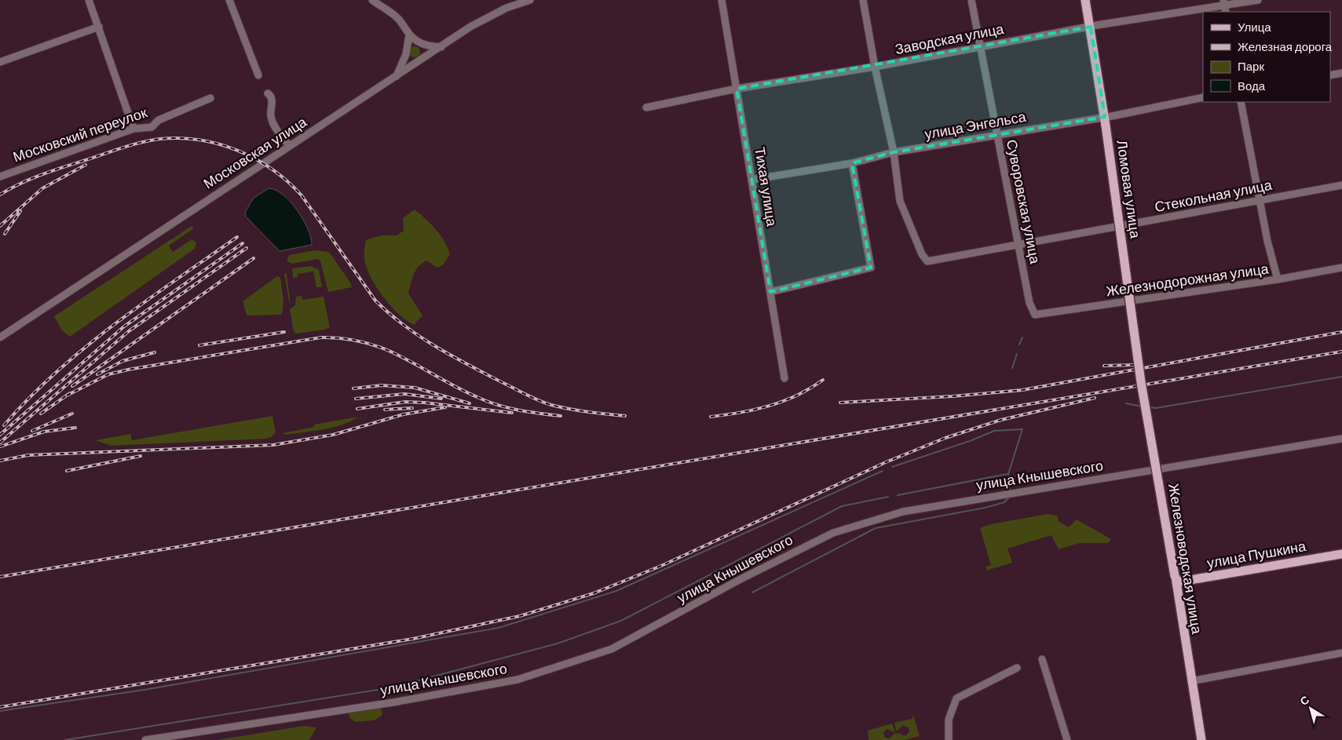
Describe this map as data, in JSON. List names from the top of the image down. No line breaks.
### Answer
{"streets":{"main road":["Ломовая улица","улица Пушкина","Железноводская улица"],"street":["Заводская улица","улица Энгельса","Московский переулок","Московская улица","Тихая улица","Стекольная улица","Суворовская улица","Железнодорожная улица","улица Кнышевского"]},"crossings":[["Заводская улица","Тихая улица"],["Заводская улица","Ломовая улица"],["Заводская улица","Суворовская улица"],["улица Энгельса","Тихая улица"],["улица Энгельса","Ломовая улица"],["улица Энгельса","Стекольная улица"],["улица Энгельса","Суворовская улица"],["Ломовая улица","Железноводская улица"],["Стекольная улица","Суворовская улица"],["Суворовская улица","Железнодорожная улица"],["улица Пушкина","Железноводская улица"]],"legend":["Улица","Железная дорога","Парк","Вода"],"north":"top left"}
